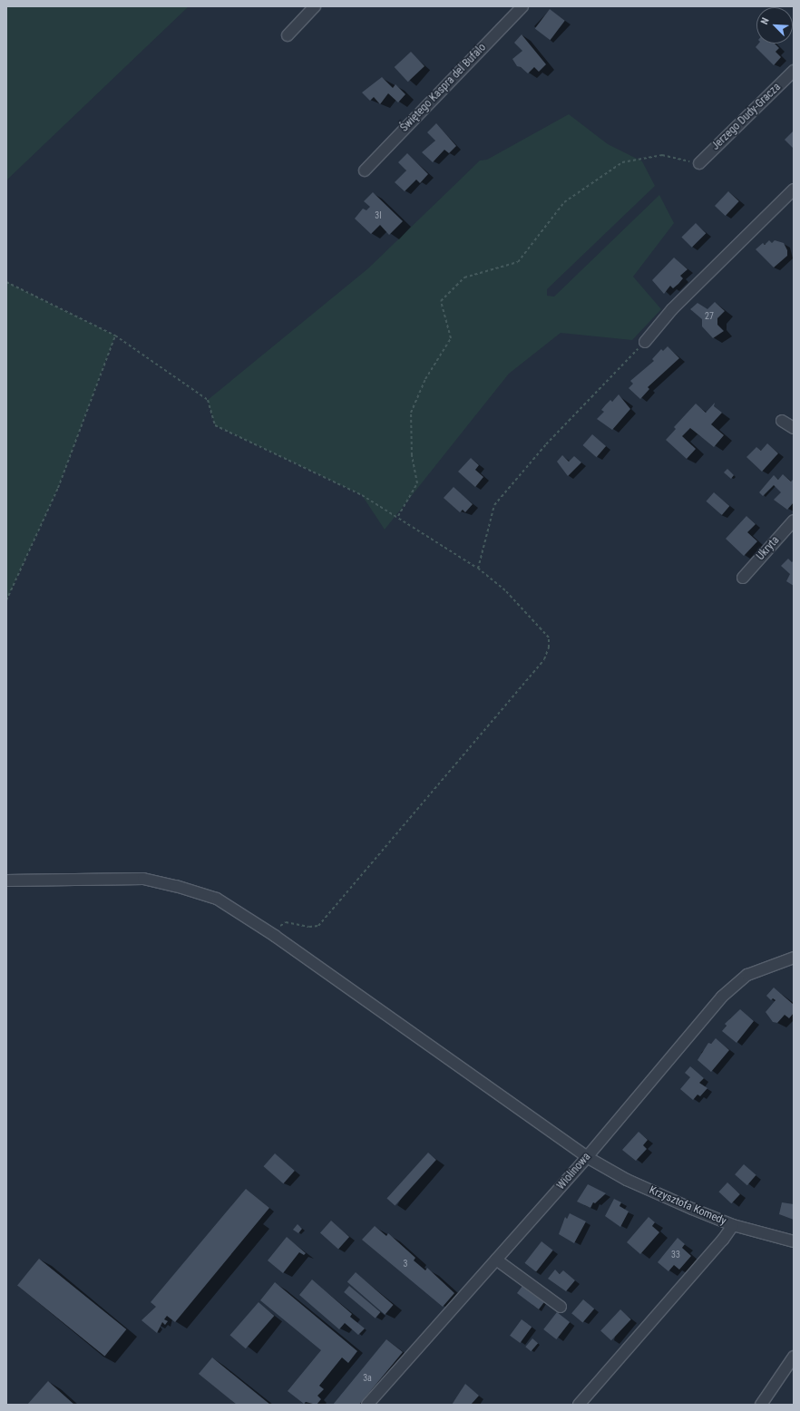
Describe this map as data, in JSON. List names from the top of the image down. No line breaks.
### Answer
{"streets":{"street":["Świętego Kaspra del Bufalo","Jerzego Dudy-Gracza","Ukryta","Wiolinowa","Krzysztofa Komedy"]},"crossings":[["Wiolinowa","Krzysztofa Komedy"]],"house_numbers":["3I","27","33","3","3a"],"north":"top left"}
